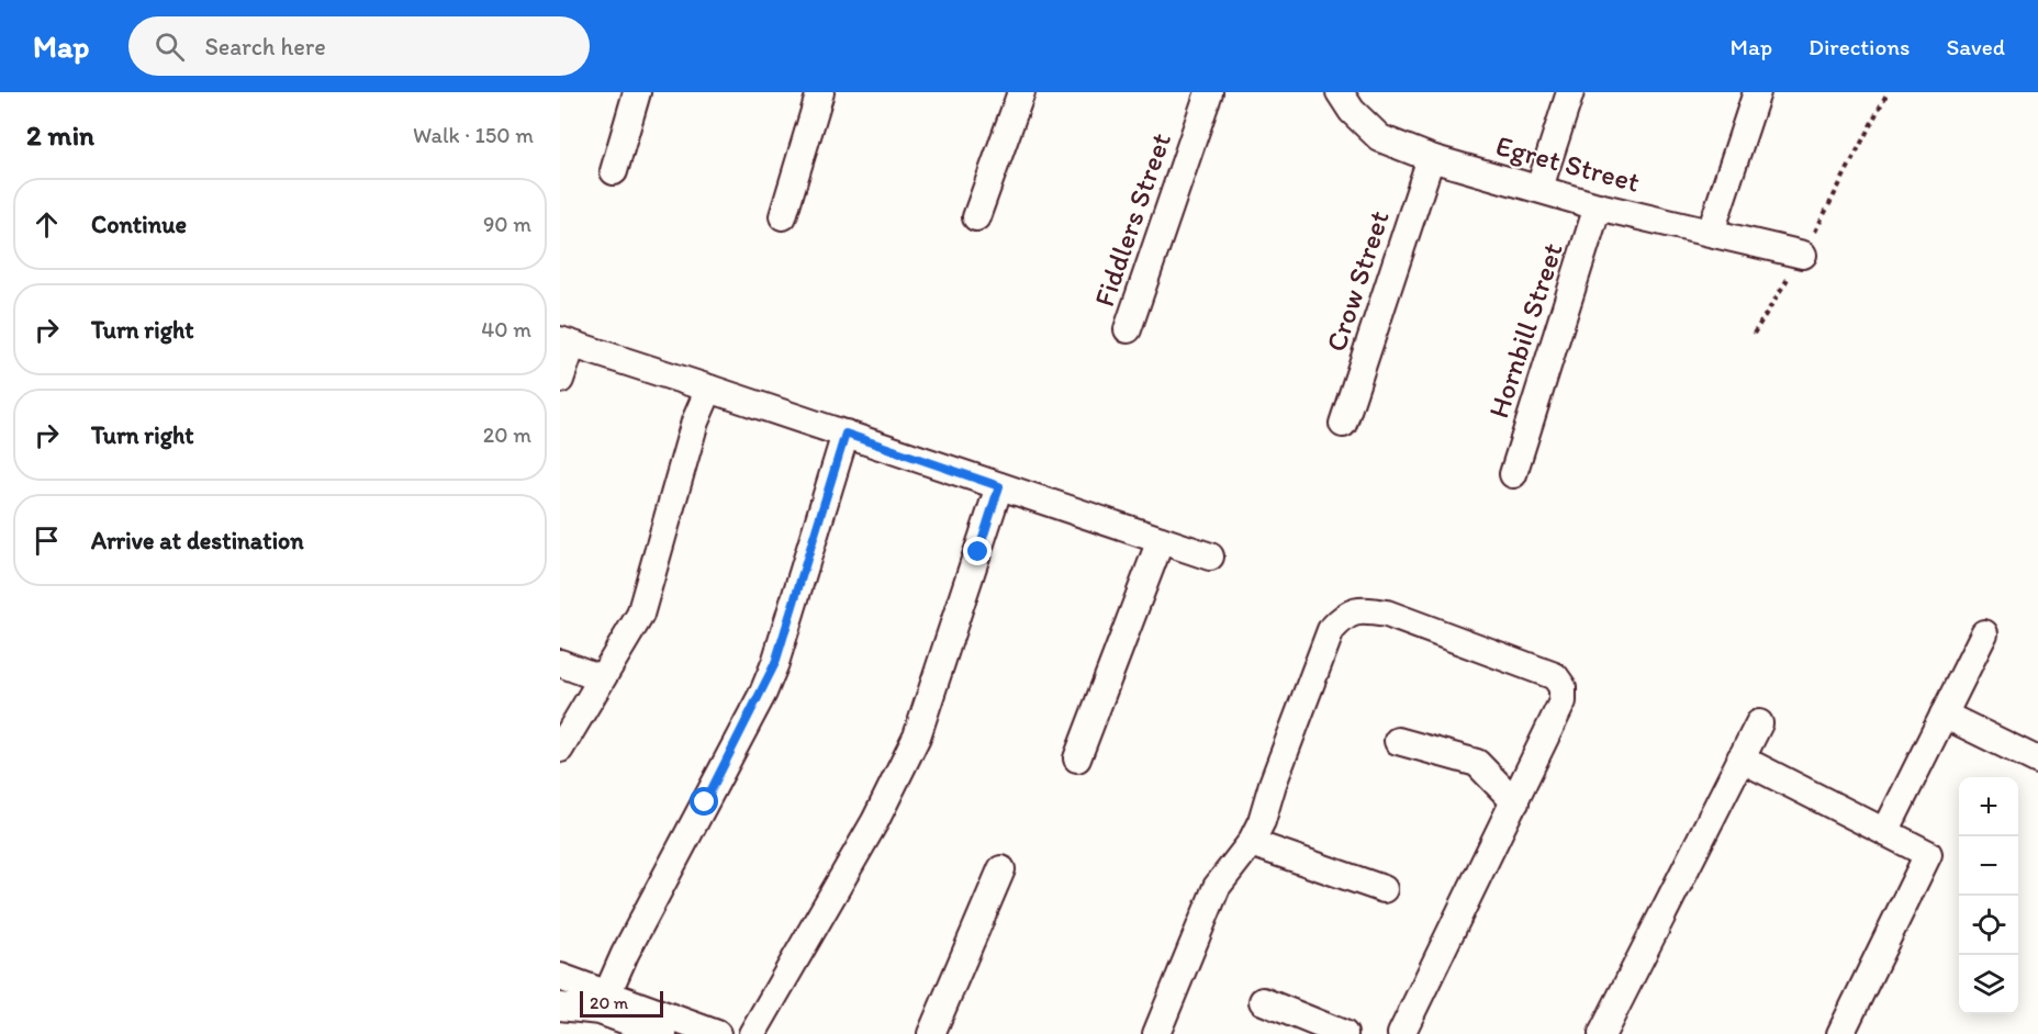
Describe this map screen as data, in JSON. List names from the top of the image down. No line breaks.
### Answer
{"streets":{"street":["Egret Street","Fiddlers Street","Crow Street","Hornbill Street"]},"crossings":[["Egret Street","Crow Street"],["Egret Street","Hornbill Street"]],"scale_bar":"20 m","page":{"header":"Map","search":"Search here","nav":["Map","Directions","Saved"],"heading":["2 min","Walk · 150 m"],"list":[["Continue","90 m"],["Turn right","40 m"],["Turn right","20 m"],"Arrive at destination"],"map_buttons":["+","−"],"scale":"20 m"}}
